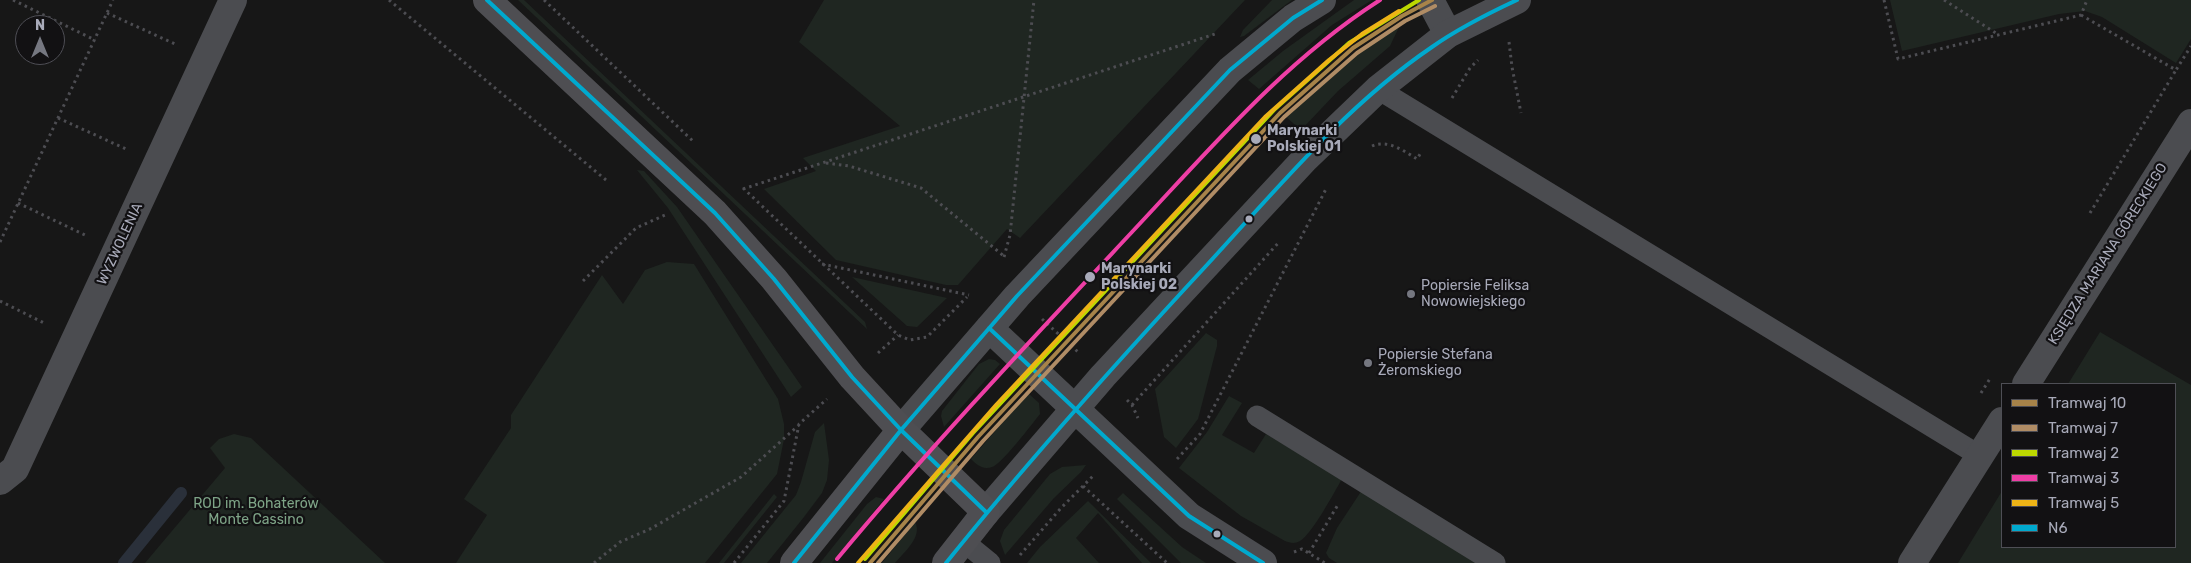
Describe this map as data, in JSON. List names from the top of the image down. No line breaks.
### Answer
{"streets":{"street":["WYZWOLENIA","KSIĘDZA MARIANA GÓRECKIEGO"]},"parks":["ROD im. Bohaterów Monte Cassino"],"places":["Marynarki Polskiej 01","Marynarki Polskiej 02","Popiersie Feliksa Nowowiejskiego","Popiersie Stefana Żeromskiego"],"lines":["tram line 10","tram line 2","tram line 3","transit line N6","tram line 7","tram line 5"],"legend":["Tramwaj 10","Tramwaj 7","Tramwaj 2","Tramwaj 3","Tramwaj 5","N6"],"north":"top"}
